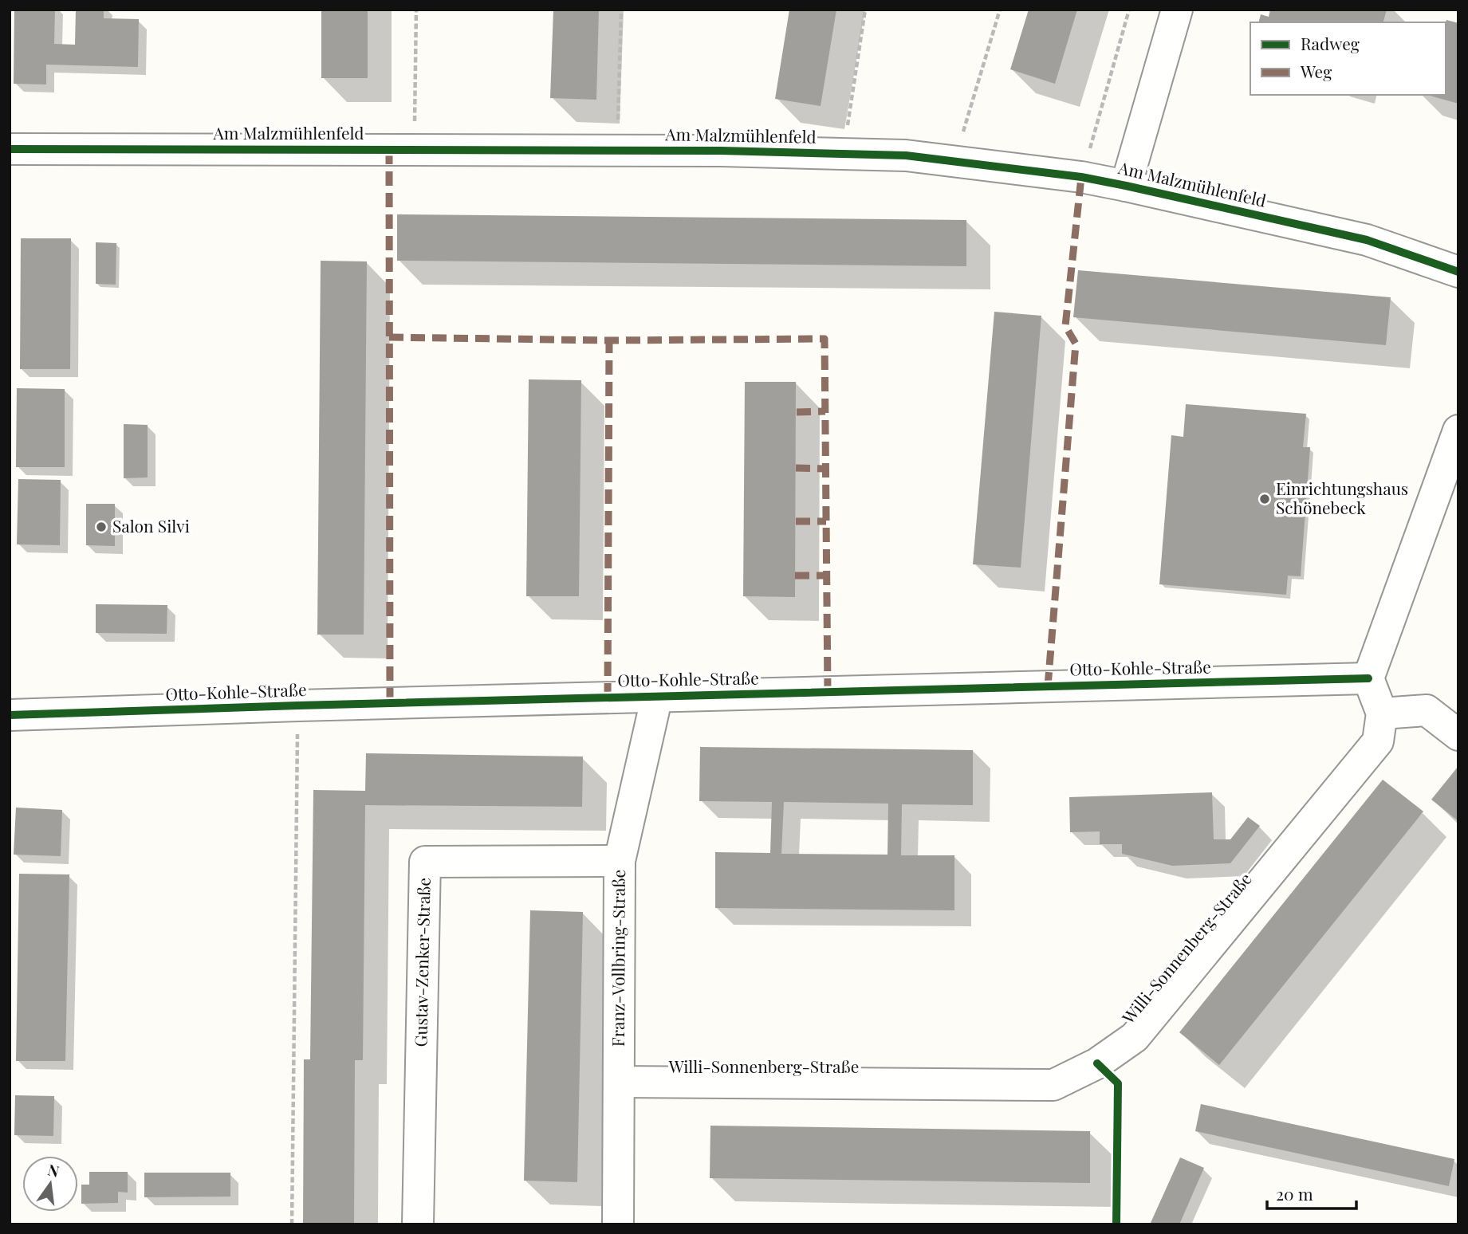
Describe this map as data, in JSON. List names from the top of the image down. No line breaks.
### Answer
{"streets":{"street":["Am Malzmühlenfeld","Otto-Kohle-Straße","Willi-Sonnenberg-Straße","Franz-Vollbring-Straße","Gustav-Zenker-Straße"]},"crossings":[["Otto-Kohle-Straße","Willi-Sonnenberg-Straße"],["Otto-Kohle-Straße","Franz-Vollbring-Straße"],["Willi-Sonnenberg-Straße","Franz-Vollbring-Straße"],["Franz-Vollbring-Straße","Gustav-Zenker-Straße"]],"places":["Einrichtungshaus Schönebeck","Salon Silvi"],"legend":["Radweg","Weg"],"scale_bar":"20 m","north":"top"}
